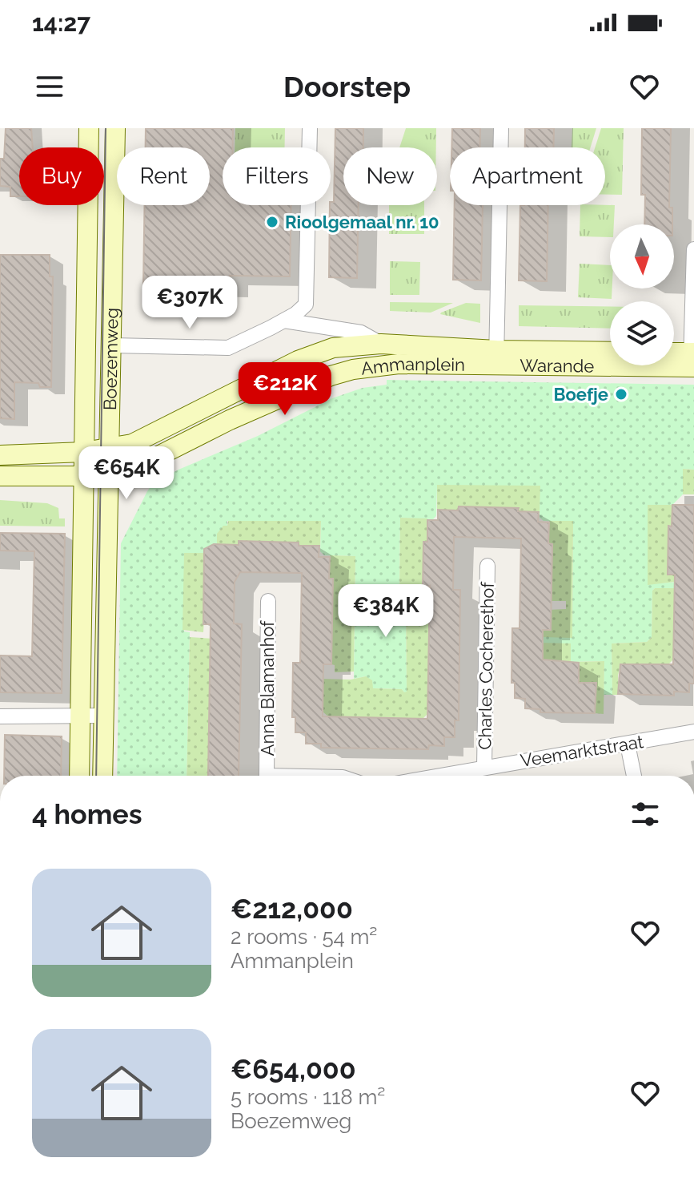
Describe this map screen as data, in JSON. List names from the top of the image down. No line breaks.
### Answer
{"streets":{"street":["Boezemweg","Warande","Ammanplein","Charles Cocherethof","Anna Blamanhof","Veemarktstraat"]},"crossings":[["Boezemweg","Ammanplein"],["Warande","Ammanplein"],["Charles Cocherethof","Veemarktstraat"]],"places":["Rioolgemaal nr. 10","Boefje"],"north":"bottom","page":{"status":"14:27","header":"Doorstep","chip":["Buy","Rent","Filters","New","Apartment"],"price":["€307K","€212K","€654K","€384K"],"heading":"4 homes","list":[{"name":"€212,000","note":"2 rooms · 54 m² · Ammanplein"},{"name":"€654,000","note":"5 rooms · 118 m² · Boezemweg"}]}}
